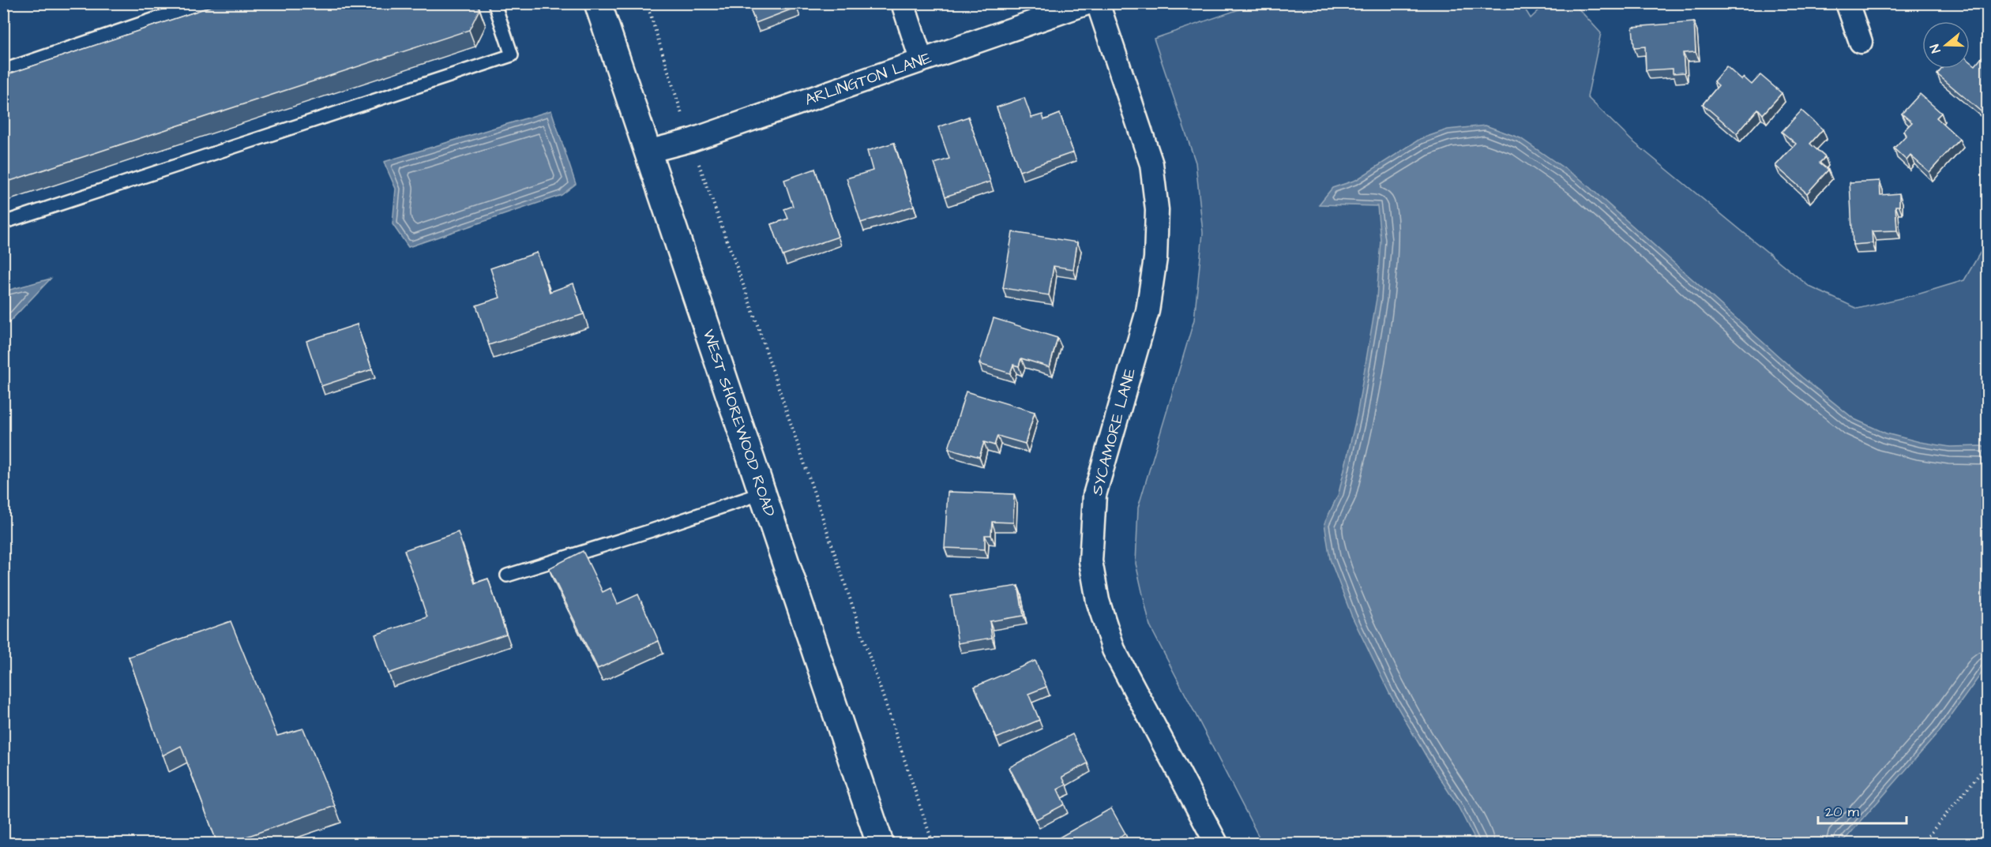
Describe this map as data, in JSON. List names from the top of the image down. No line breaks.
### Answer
{"streets":{"main road":["WEST SHOREWOOD ROAD"],"street":["ARLINGTON LANE","SYCAMORE LANE"]},"crossings":[["ARLINGTON LANE","WEST SHOREWOOD ROAD"]],"scale_bar":"20 m","north":"left"}
